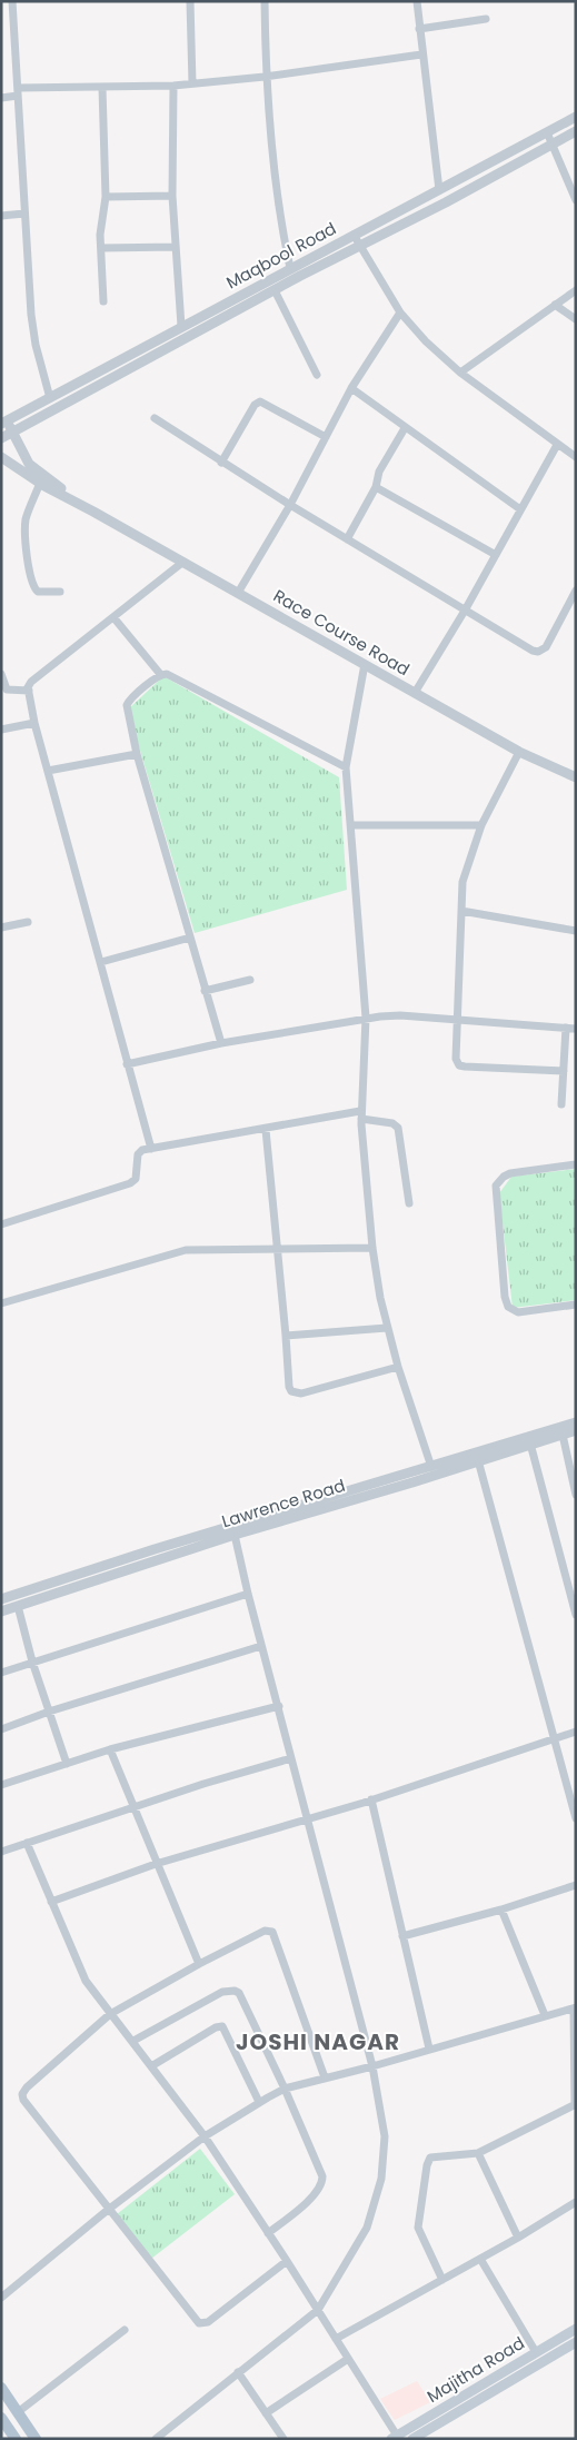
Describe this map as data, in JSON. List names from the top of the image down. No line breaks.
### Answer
{"streets":{"main road":["Majitha Road"],"street":["Maqbool Road","Race Course Road","Lawrence Road"]},"crossings":[["Maqbool Road","Race Course Road"]],"districts":["JOSHI NAGAR"]}
